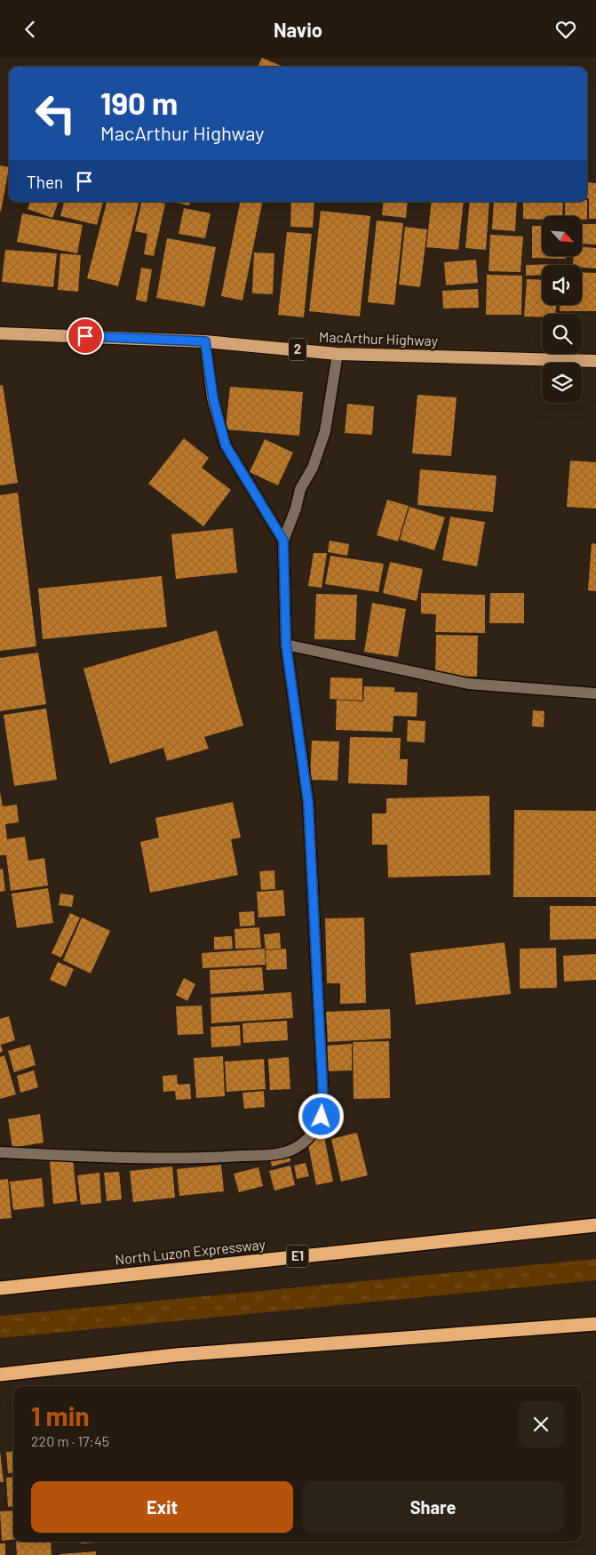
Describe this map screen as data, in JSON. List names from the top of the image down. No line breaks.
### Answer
{"streets":{"highway":["MacArthur Highway","2","North Luzon Expressway","E1"]},"north":"bottom right","page":{"header":"Navio","turn":["190 m","MacArthur Highway"],"then":"Then","heading":["1 min","220 m · 17:45"],"buttons":["Exit","Share"]}}
